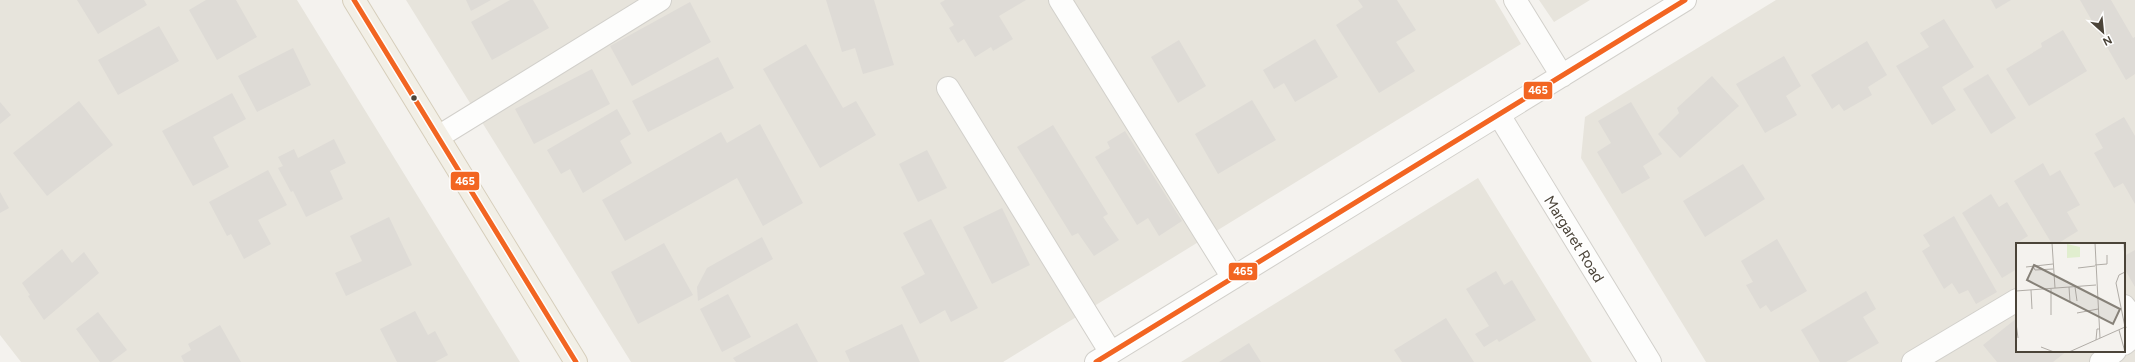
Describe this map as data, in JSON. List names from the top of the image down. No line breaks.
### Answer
{"streets":{"street":["Margaret Road"]},"lines":["transit line 465"],"north":"bottom right"}
